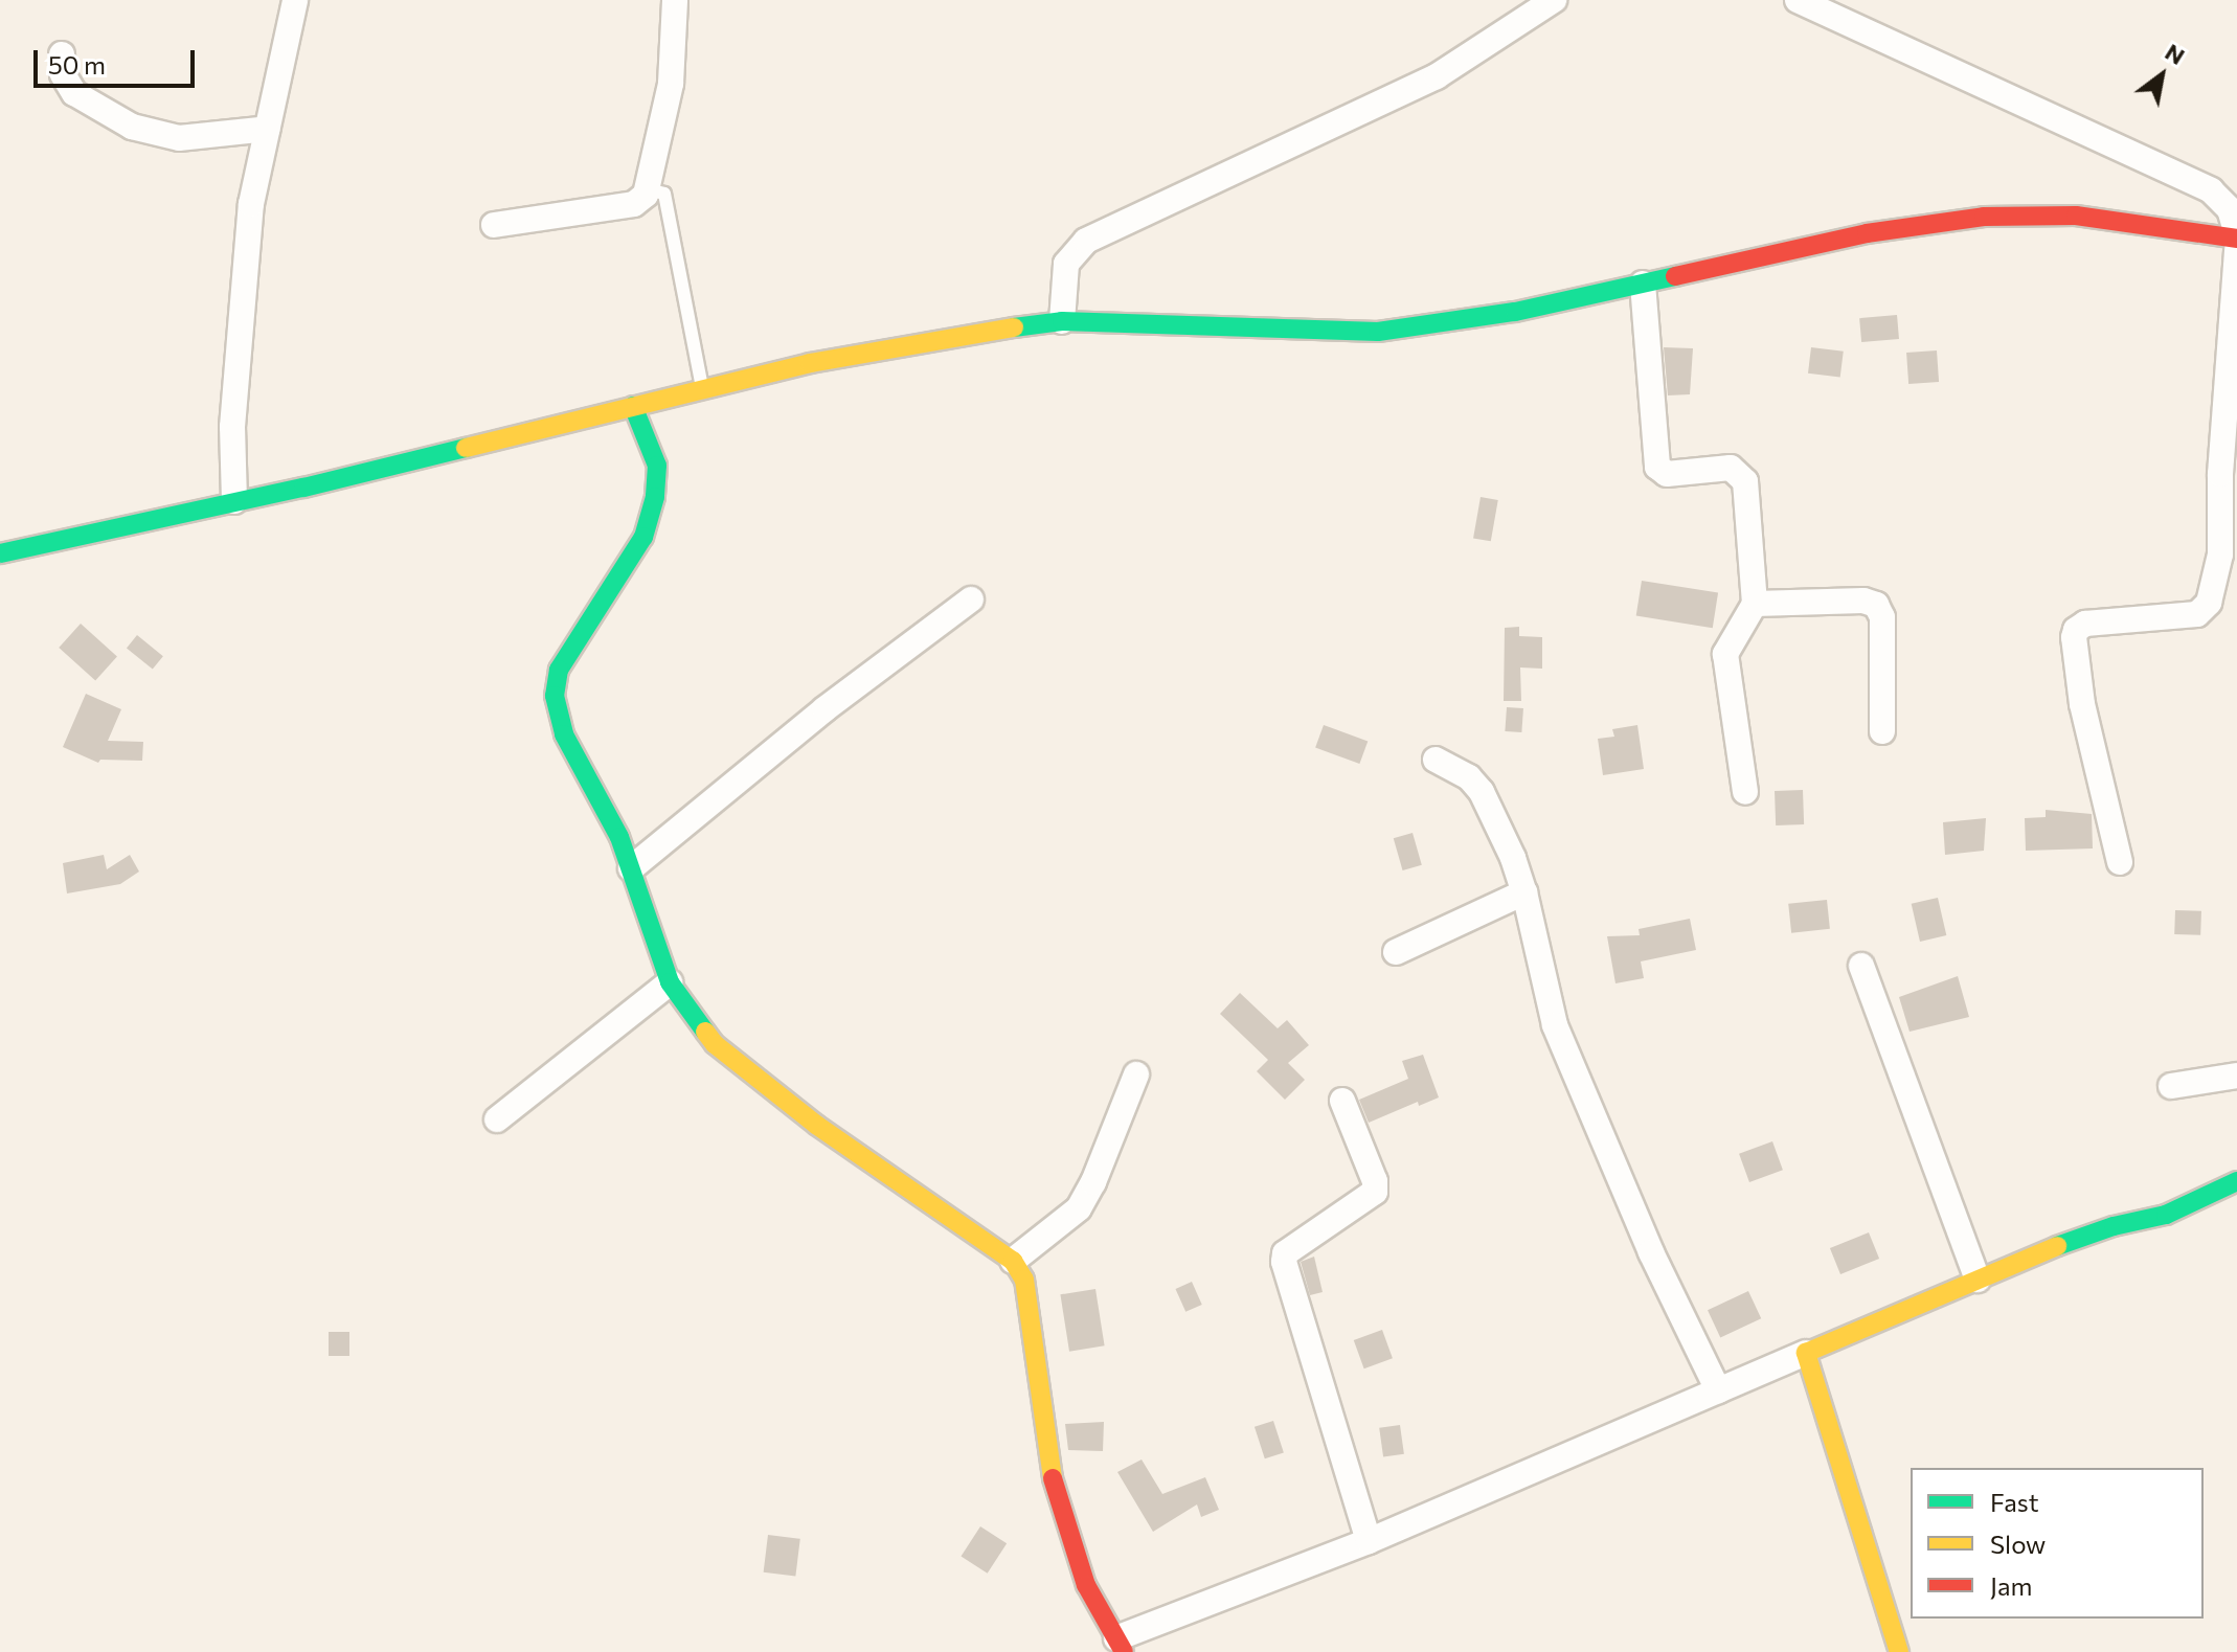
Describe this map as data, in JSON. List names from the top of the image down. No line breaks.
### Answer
{"legend":["Fast","Slow","Jam"],"scale_bar":"50 m","north":"top right"}
